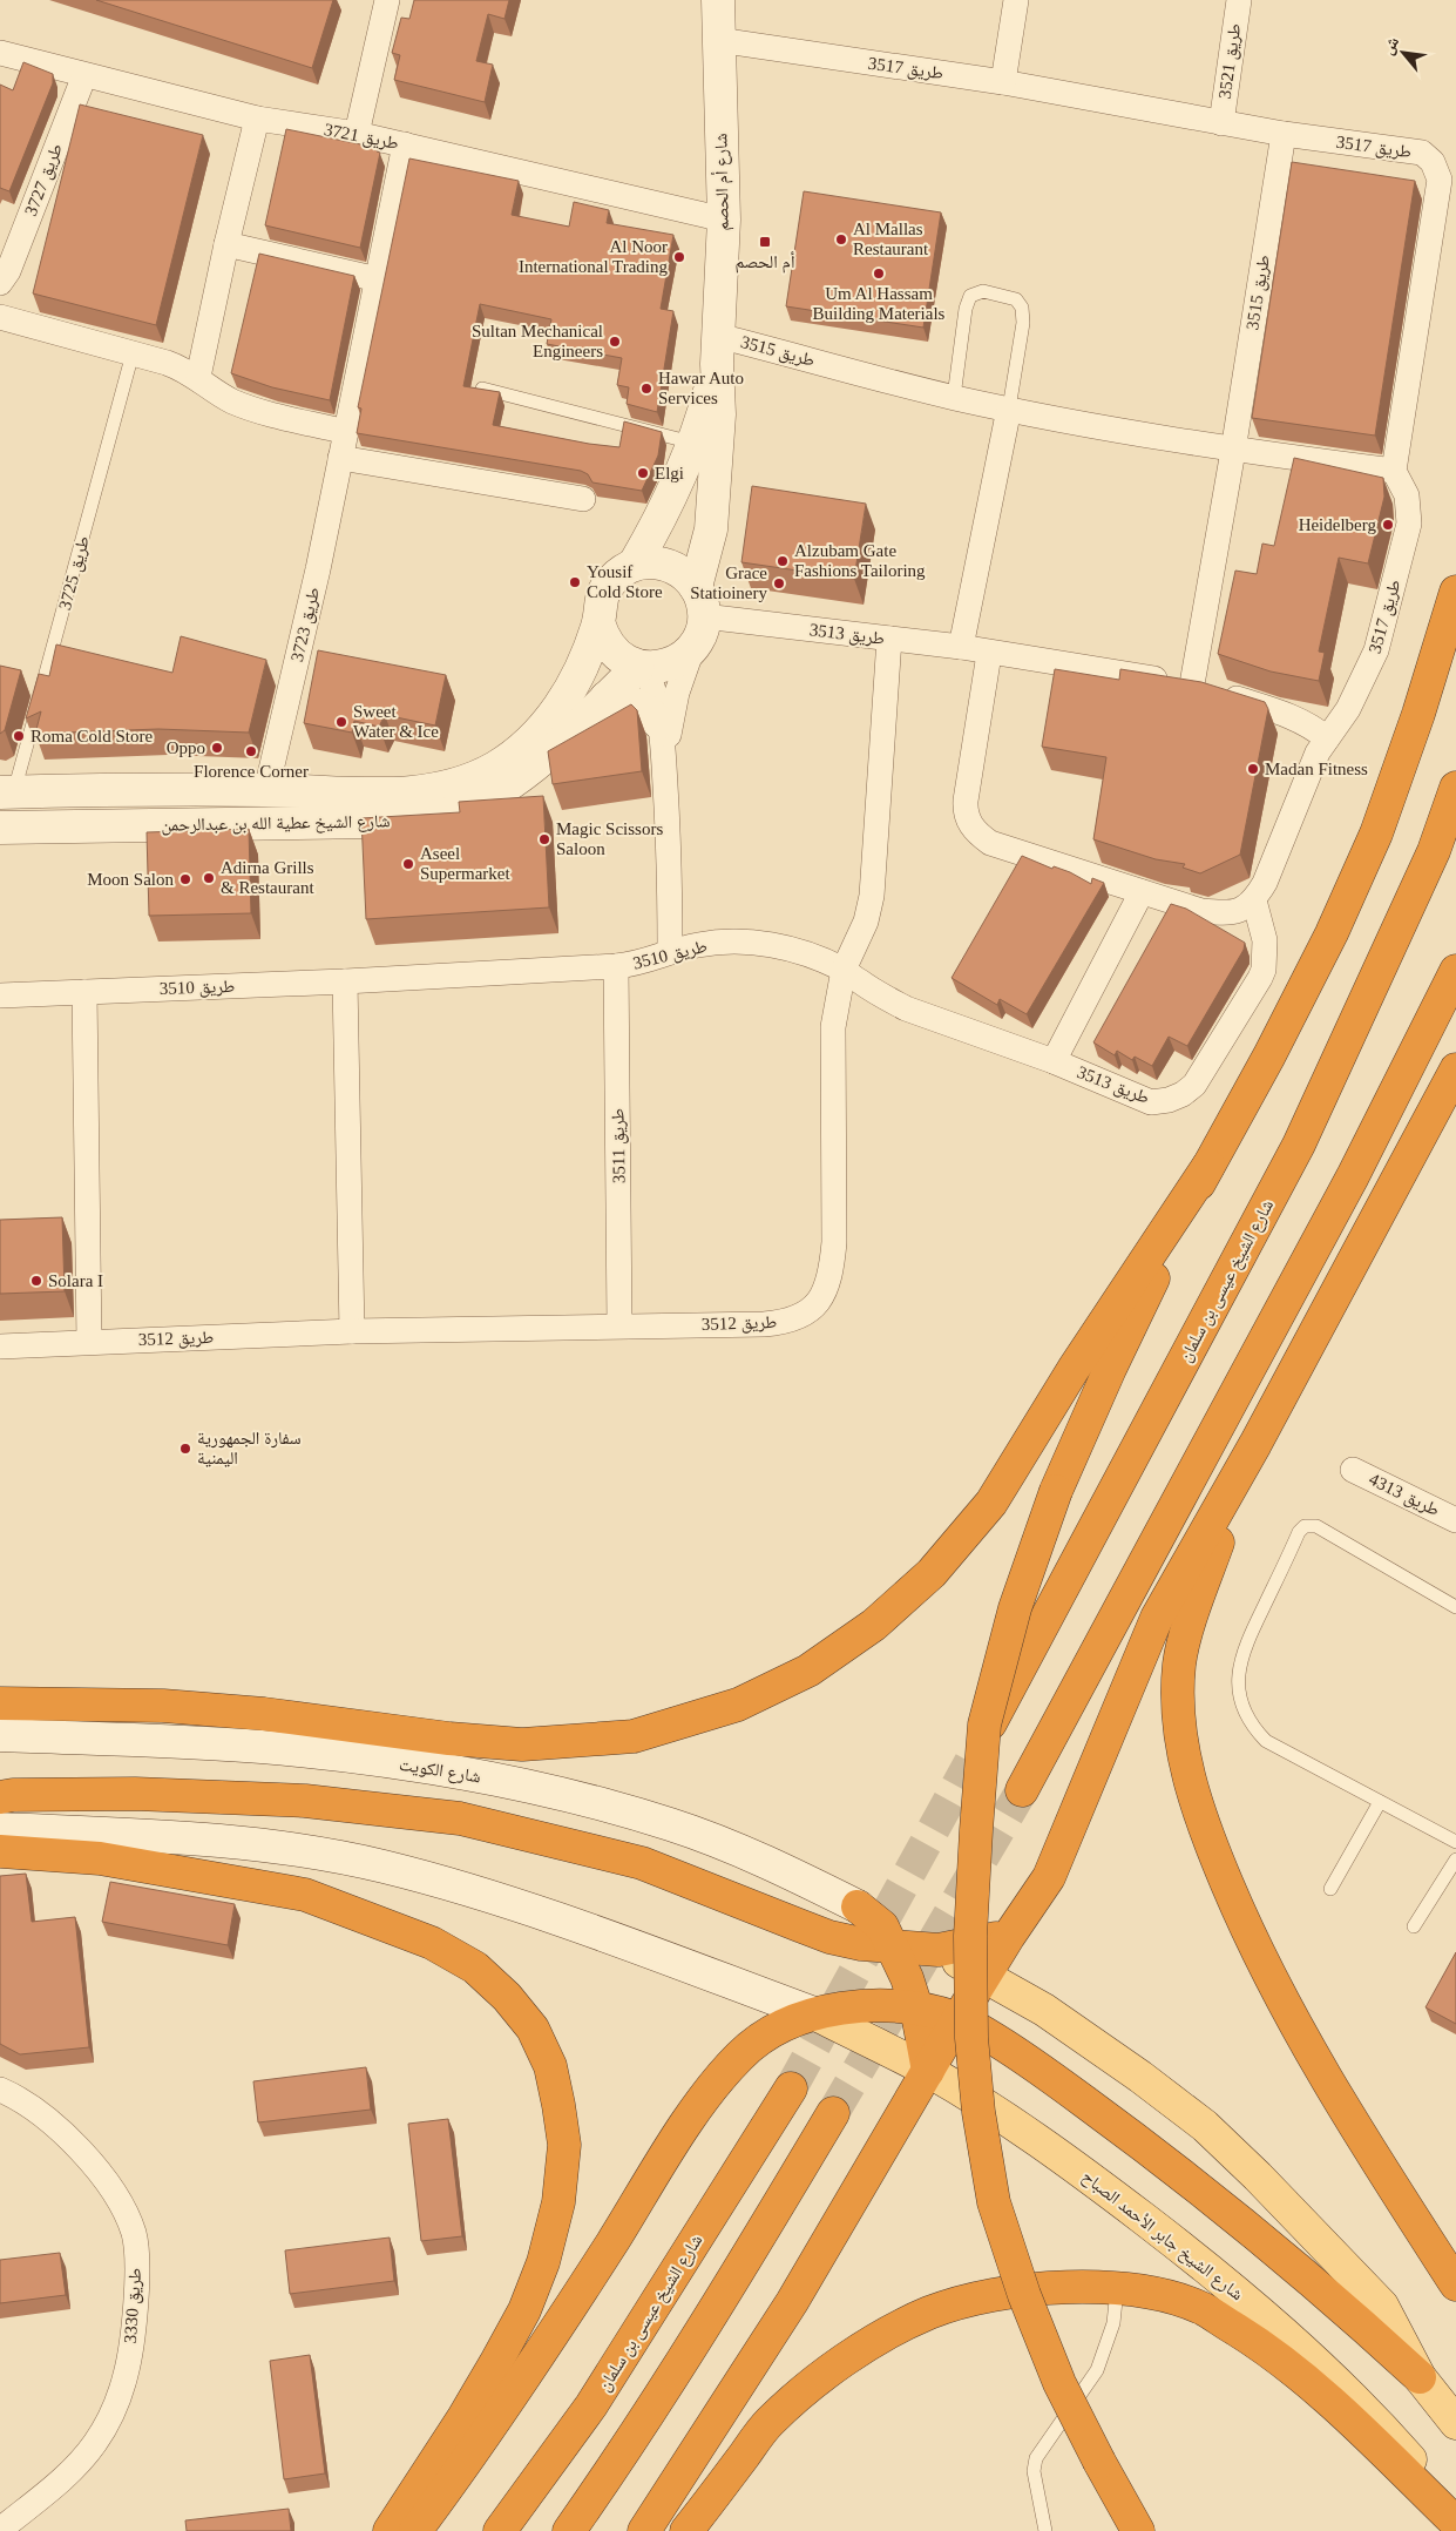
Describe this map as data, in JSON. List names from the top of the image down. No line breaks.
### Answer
{"streets":{"highway":["شارع الشيخ عيسى بن سلمان"],"main road":["شارع الشيخ جابر الأحمد الصباح"],"street":["طريق 3521","طريق 3517","طريق 3721","طريق 3727","شارع أم الحصم","طريق 3515","طريق 3723","طريق 3513","شارع الشيخ عطية الله بن عبدالرحمن","طريق 3510","طريق 3511","طريق 3512","طريق 4313","شارع الكويت","طريق 3330"],"lane":["طريق 3725"]},"crossings":[["طريق 3521","طريق 3517"],["طريق 3517","شارع أم الحصم"],["طريق 3517","طريق 3515"],["طريق 3517","طريق 3513"],["طريق 3721","طريق 3727"],["طريق 3721","شارع أم الحصم"],["طريق 3721","طريق 3723"],["شارع أم الحصم","طريق 3515"],["شارع أم الحصم","طريق 3513"],["شارع أم الحصم","شارع الشيخ عطية الله بن عبدالرحمن"],["طريق 3515","طريق 3513"],["طريق 3725","شارع الشيخ عطية الله بن عبدالرحمن"],["طريق 3723","شارع الشيخ عطية الله بن عبدالرحمن"],["طريق 3513","شارع الشيخ عطية الله بن عبدالرحمن"],["طريق 3513","طريق 3510"],["طريق 3513","طريق 3512"],["طريق 3510","طريق 3511"],["طريق 3510","طريق 3512"],["طريق 3511","طريق 3512"]],"places":{"other":["Al Mallas Restaurant","Al Noor International Trading","Um Al Hassam Building Materials","Sultan Mechanical Engineers","Hawar Auto Services","Elgi","Heidelberg","Alzubam Gate Fashions Tailoring","Yousif Cold Store","Grace Statioinery","Sweet Water & Ice","Roma Cold Store","Oppo","Florence Corner","Madan Fitness","Magic Scissors Saloon","Aseel Supermarket","Adirna Grills & Restaurant","Moon Salon","Solara I","سفارة الجمهورية اليمنية"],"transit":["أم الحصم"]},"north":"top left"}
